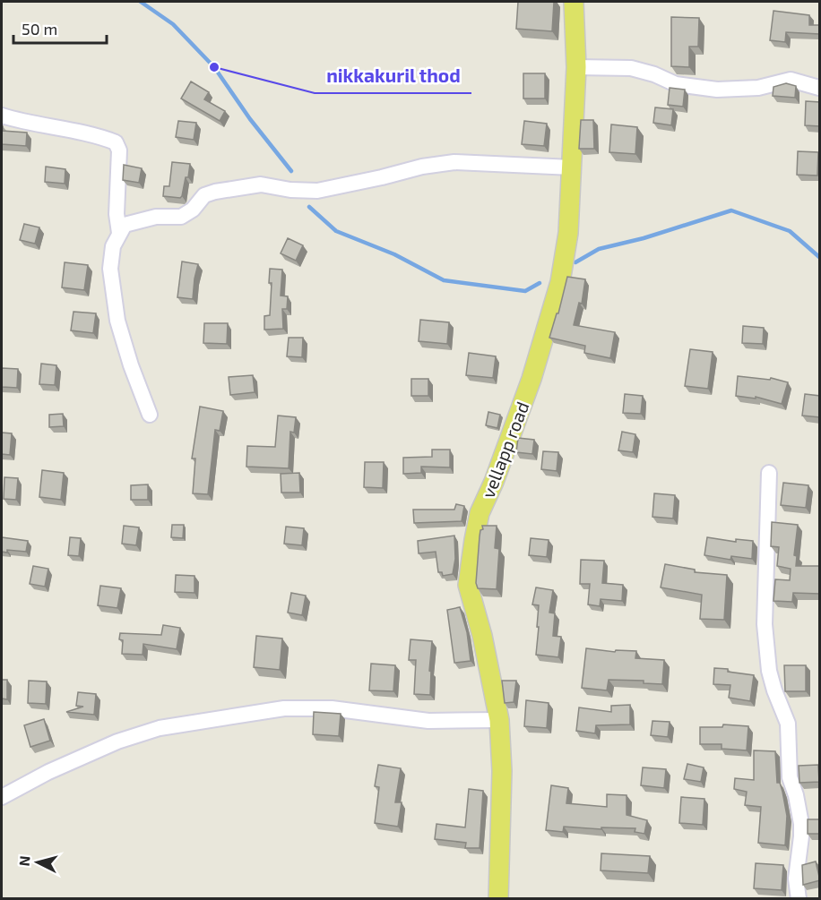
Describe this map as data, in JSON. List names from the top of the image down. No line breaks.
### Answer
{"streets":{"main road":["vellapp road"]},"places":["nikkakuril thod"],"scale_bar":"50 m","north":"left"}
